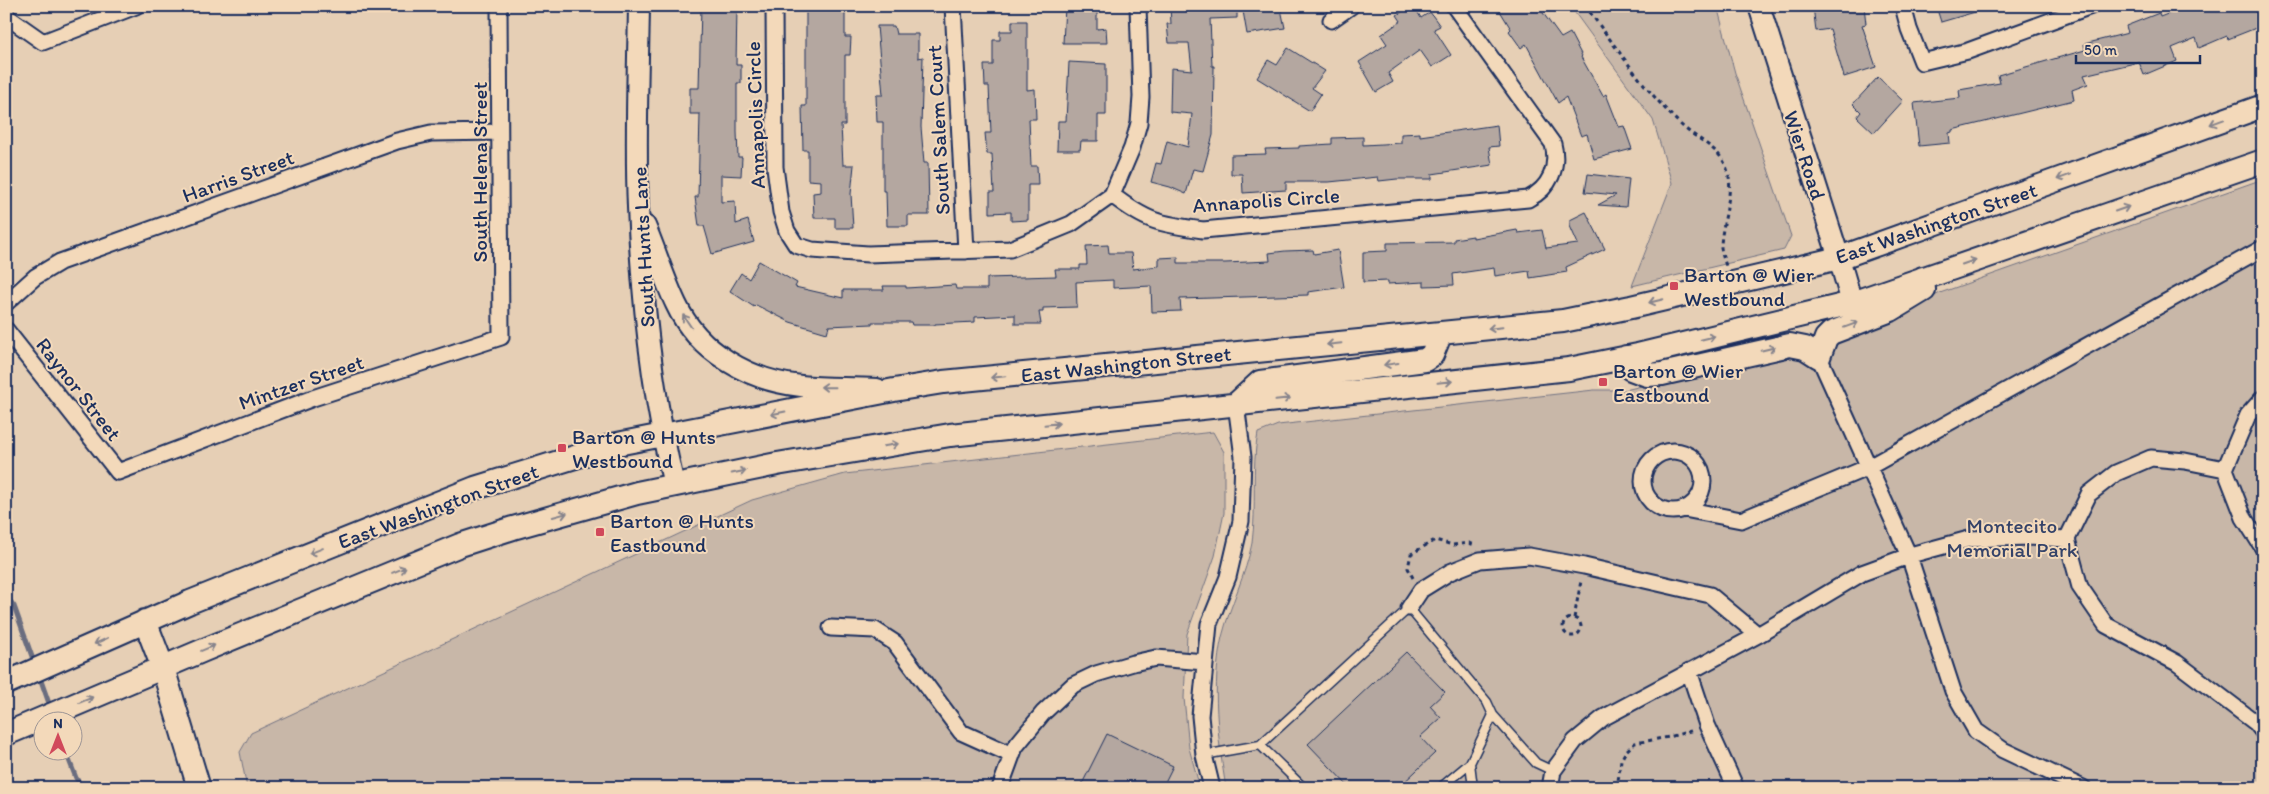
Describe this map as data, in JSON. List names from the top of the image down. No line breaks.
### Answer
{"streets":{"main road":["Wier Road","East Washington Street","South Hunts Lane"],"street":["Annapolis Circle","South Salem Court","South Helena Street","Harris Street","Mintzer Street","Raynor Street"]},"crossings":[["Annapolis Circle","South Salem Court"],["Wier Road","East Washington Street"],["South Helena Street","Harris Street"],["South Helena Street","Mintzer Street"],["East Washington Street","South Hunts Lane"],["Mintzer Street","Raynor Street"]],"parks":["Montecito Memorial Park"],"places":{"transit":["Barton @ Wier Westbound","Barton @ Wier Eastbound","Barton @ Hunts Westbound","Barton @ Hunts Eastbound"]},"scale_bar":"50 m","north":"top"}
